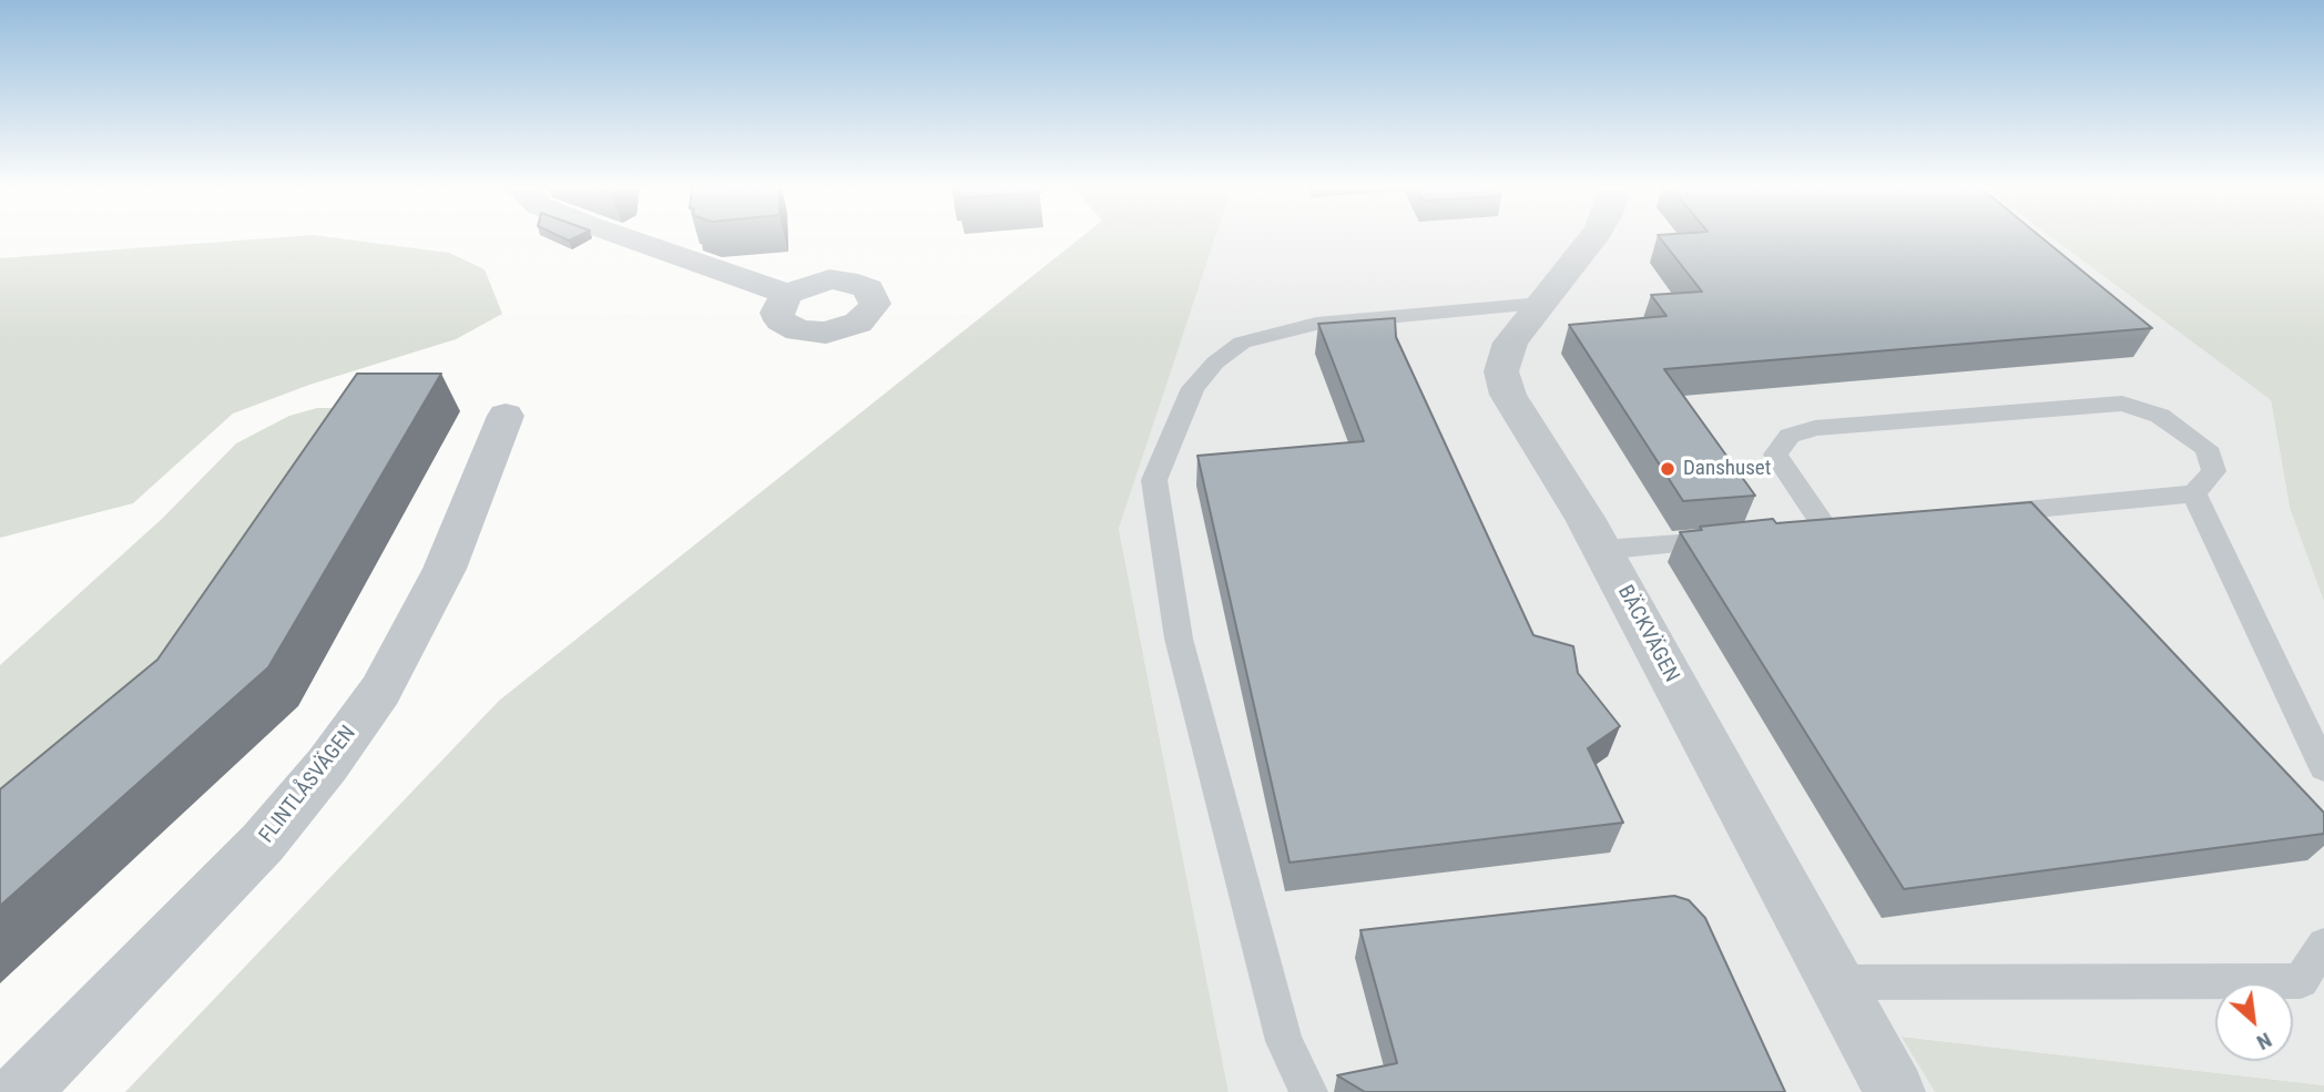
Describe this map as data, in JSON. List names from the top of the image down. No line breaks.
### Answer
{"streets":{"street":["BÄCKVÄGEN","FLINTLÅSVÄGEN"]},"places":["Danshuset"],"north":"bottom right"}
